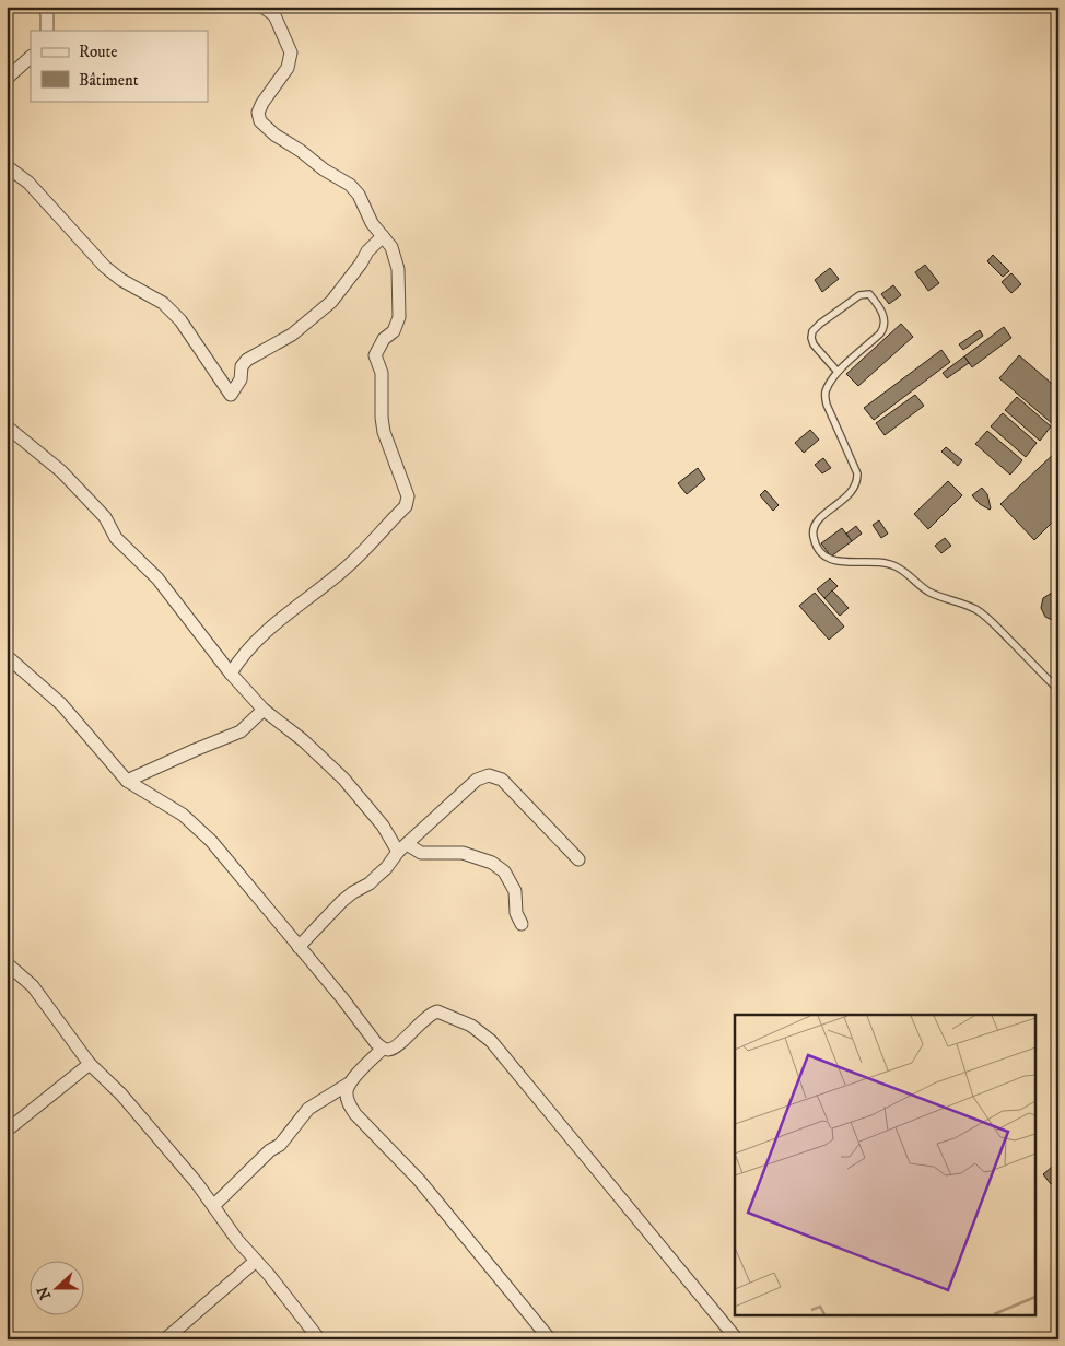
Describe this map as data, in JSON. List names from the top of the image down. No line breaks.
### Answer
{"legend":["Route","Bâtiment"],"north":"left"}
